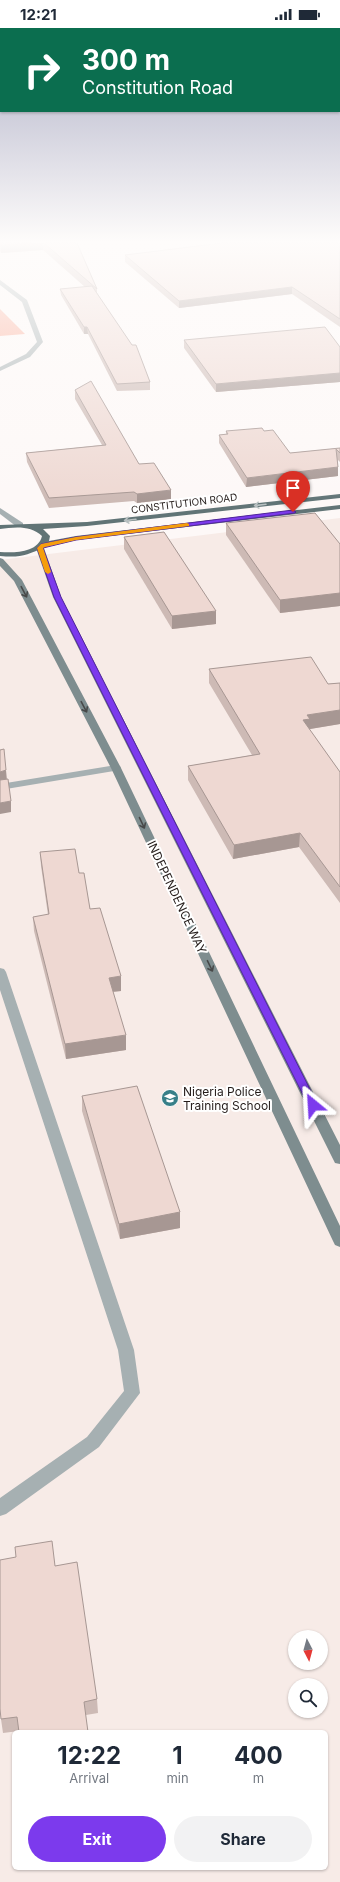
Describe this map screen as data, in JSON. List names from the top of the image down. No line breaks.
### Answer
{"streets":{"main road":["CONSTITUTION ROAD","INDEPENDENCE WAY"]},"places":{"school or university":["Nigeria Police Training School"]},"north":"bottom","page":{"status":"12:21","turn":["300 m","Constitution Road"],"eta":["12:22","Arrival","1","min","400","m"],"buttons":["Exit","Share"]}}
